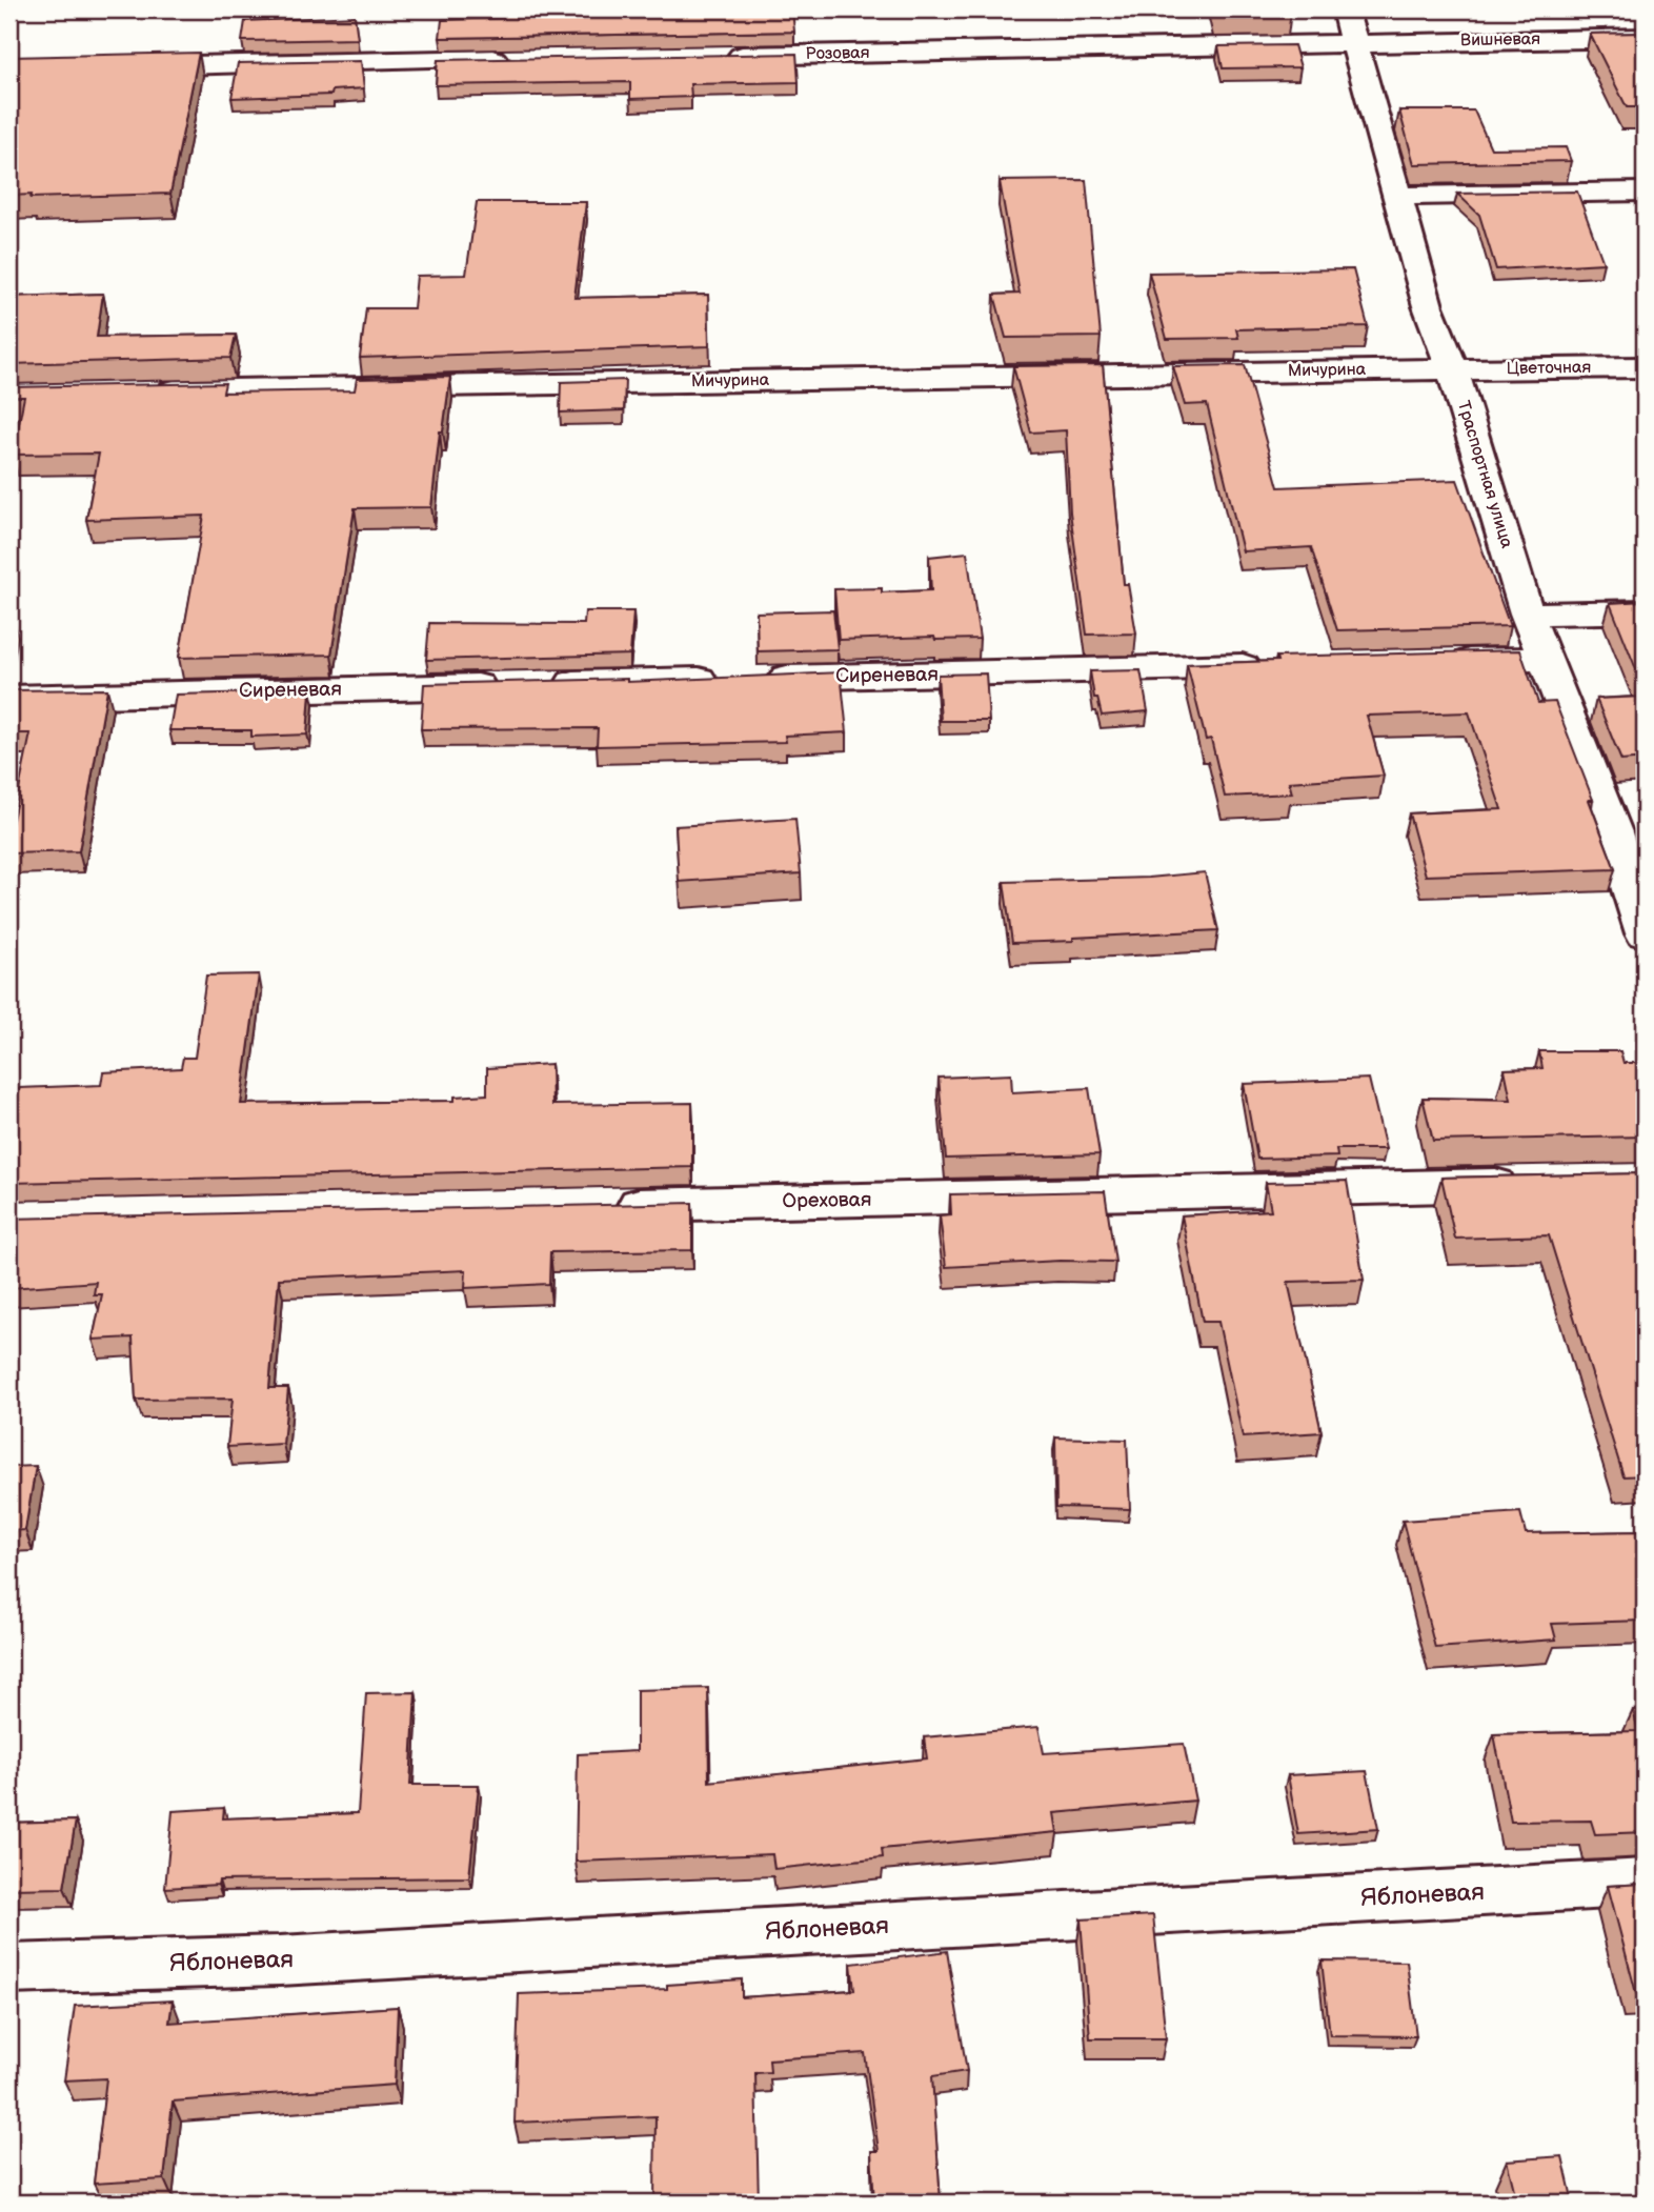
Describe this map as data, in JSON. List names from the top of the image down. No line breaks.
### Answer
{"streets":{"street":["Вишневая","Розовая","Цветочная","Мичурина","Траспортная улица","Сиреневая","Ореховая","Яблоневая"]},"crossings":[["Вишневая","Розовая"],["Вишневая","Траспортная улица"],["Розовая","Траспортная улица"],["Цветочная","Мичурина"],["Цветочная","Траспортная улица"],["Мичурина","Траспортная улица"]]}
